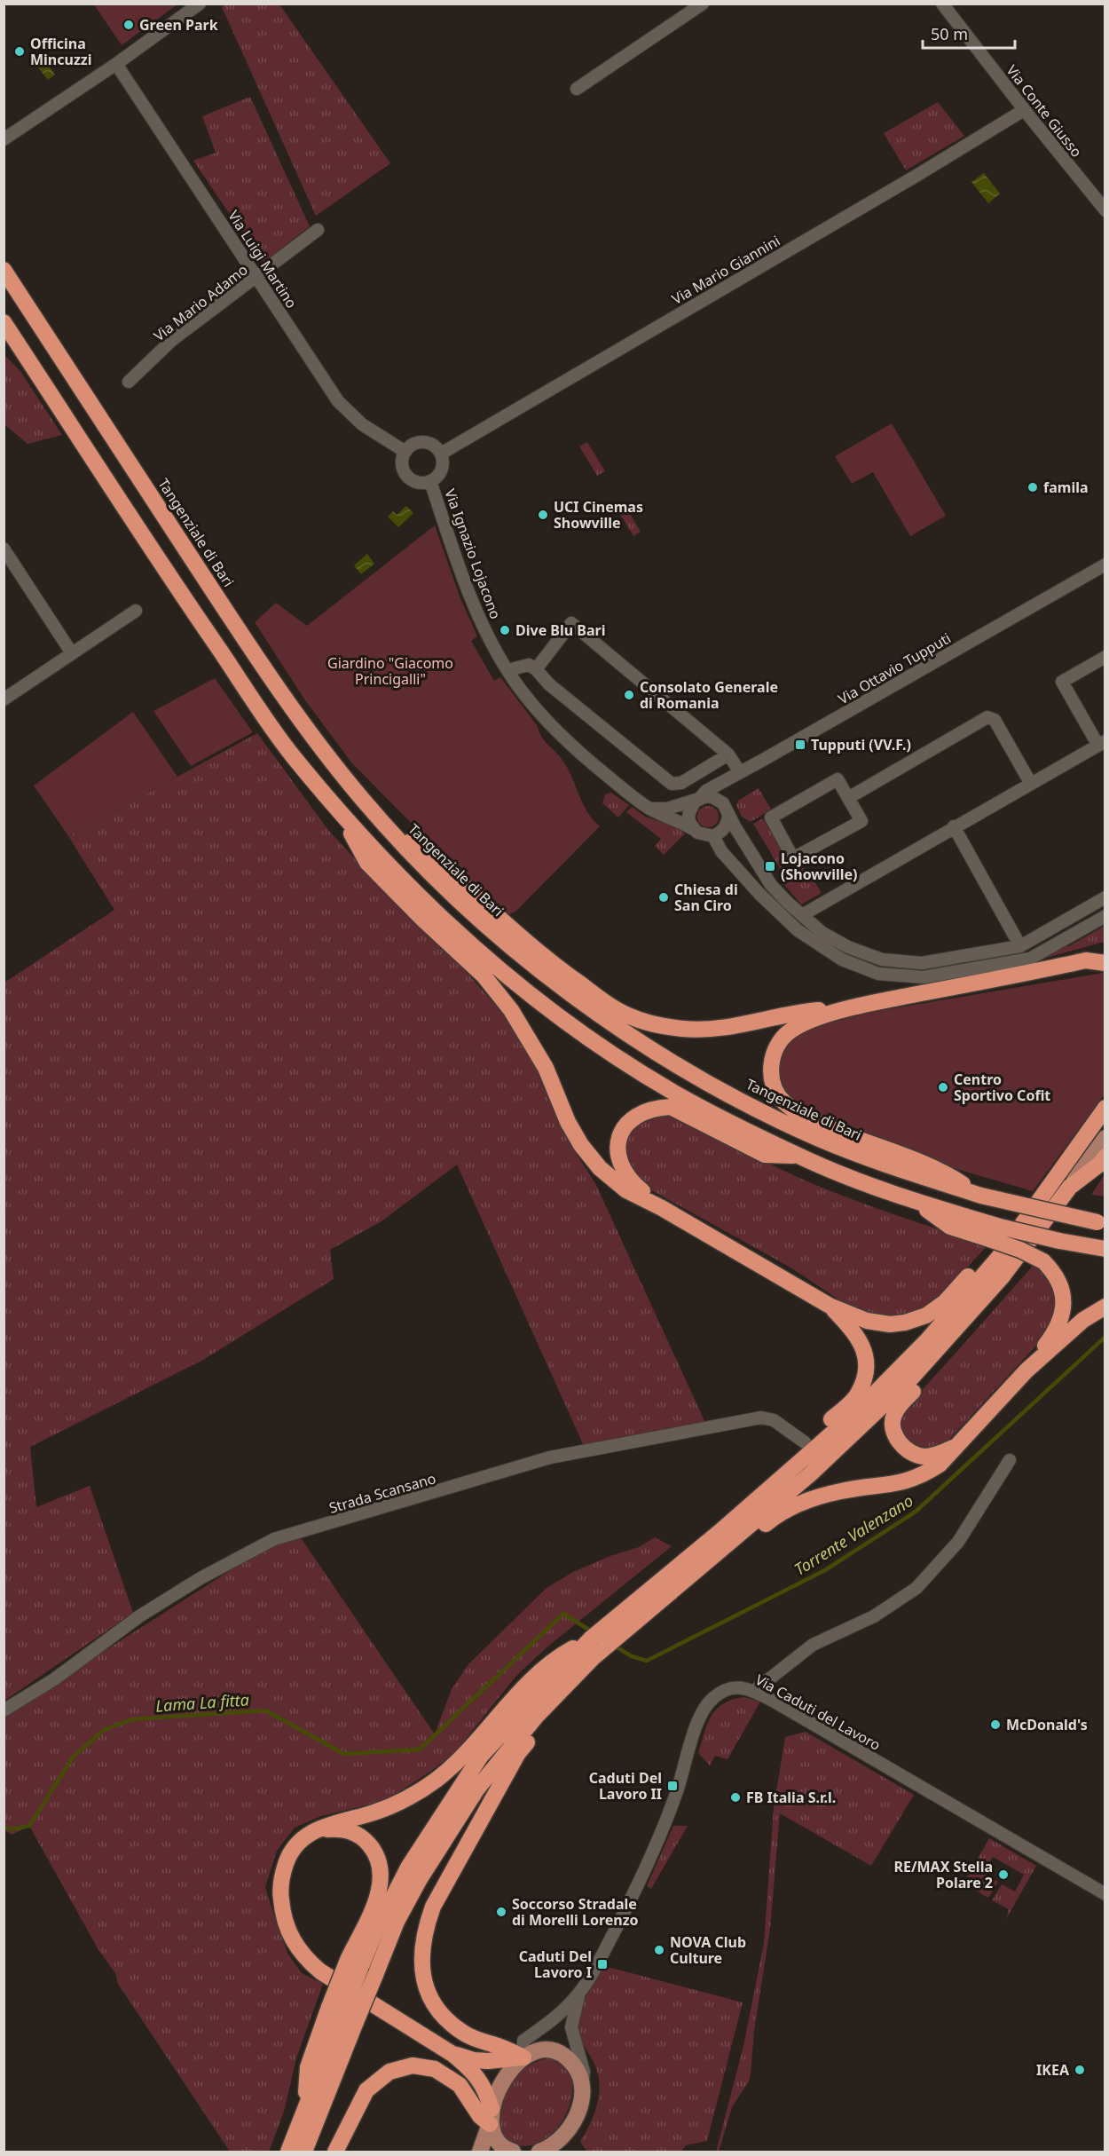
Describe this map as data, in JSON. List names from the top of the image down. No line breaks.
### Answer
{"streets":{"highway":["Tangenziale di Bari"],"street":["Via Conte Giusso","Via Luigi Martino","Via Mario Giannini","Via Mario Adamo","Via Ignazio Lojacono","Via Ottavio Tupputi","Strada Scansano","Via Caduti del Lavoro"]},"crossings":[["Via Conte Giusso","Via Mario Giannini"],["Via Luigi Martino","Via Mario Giannini"],["Via Luigi Martino","Via Mario Adamo"],["Via Luigi Martino","Via Ignazio Lojacono"],["Via Mario Giannini","Via Ignazio Lojacono"],["Via Ignazio Lojacono","Via Ottavio Tupputi"]],"water":["Torrente Valenzano","Lama La fitta"],"parks":["Giardino \"Giacomo Princigalli\""],"places":{"other":["Green Park","Officina Mincuzzi","famila","UCI Cinemas Showville","Dive Blu Bari","Consolato Generale di Romania","Chiesa di San Ciro","Centro Sportivo Cofit","McDonald's","FB Italia S.r.l.","RE/MAX Stella Polare 2","Soccorso Stradale di Morelli Lorenzo","NOVA Club Culture","IKEA"],"transit":["Tupputi (VV.F.)","Lojacono (Showville)","Caduti Del Lavoro II","Caduti Del Lavoro I"]},"scale_bar":"50 m"}
